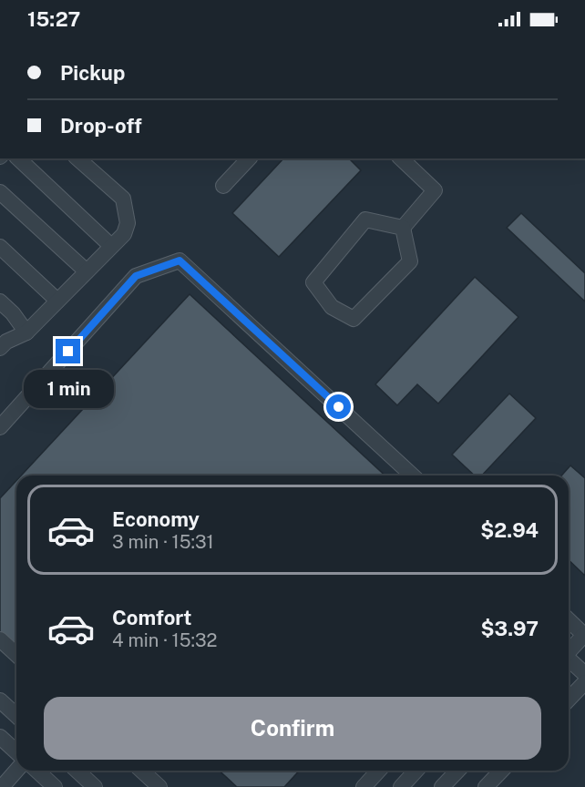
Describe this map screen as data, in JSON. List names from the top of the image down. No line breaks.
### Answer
{"page":{"status":"15:27","banner":["Pickup","Drop-off"],"bubble":"1 min","list":[{"name":"Economy","note":"3 min · 15:31","value":"$2.94"},{"name":"Comfort","note":"4 min · 15:32","value":"$3.97"}],"buttons":"Confirm"}}
